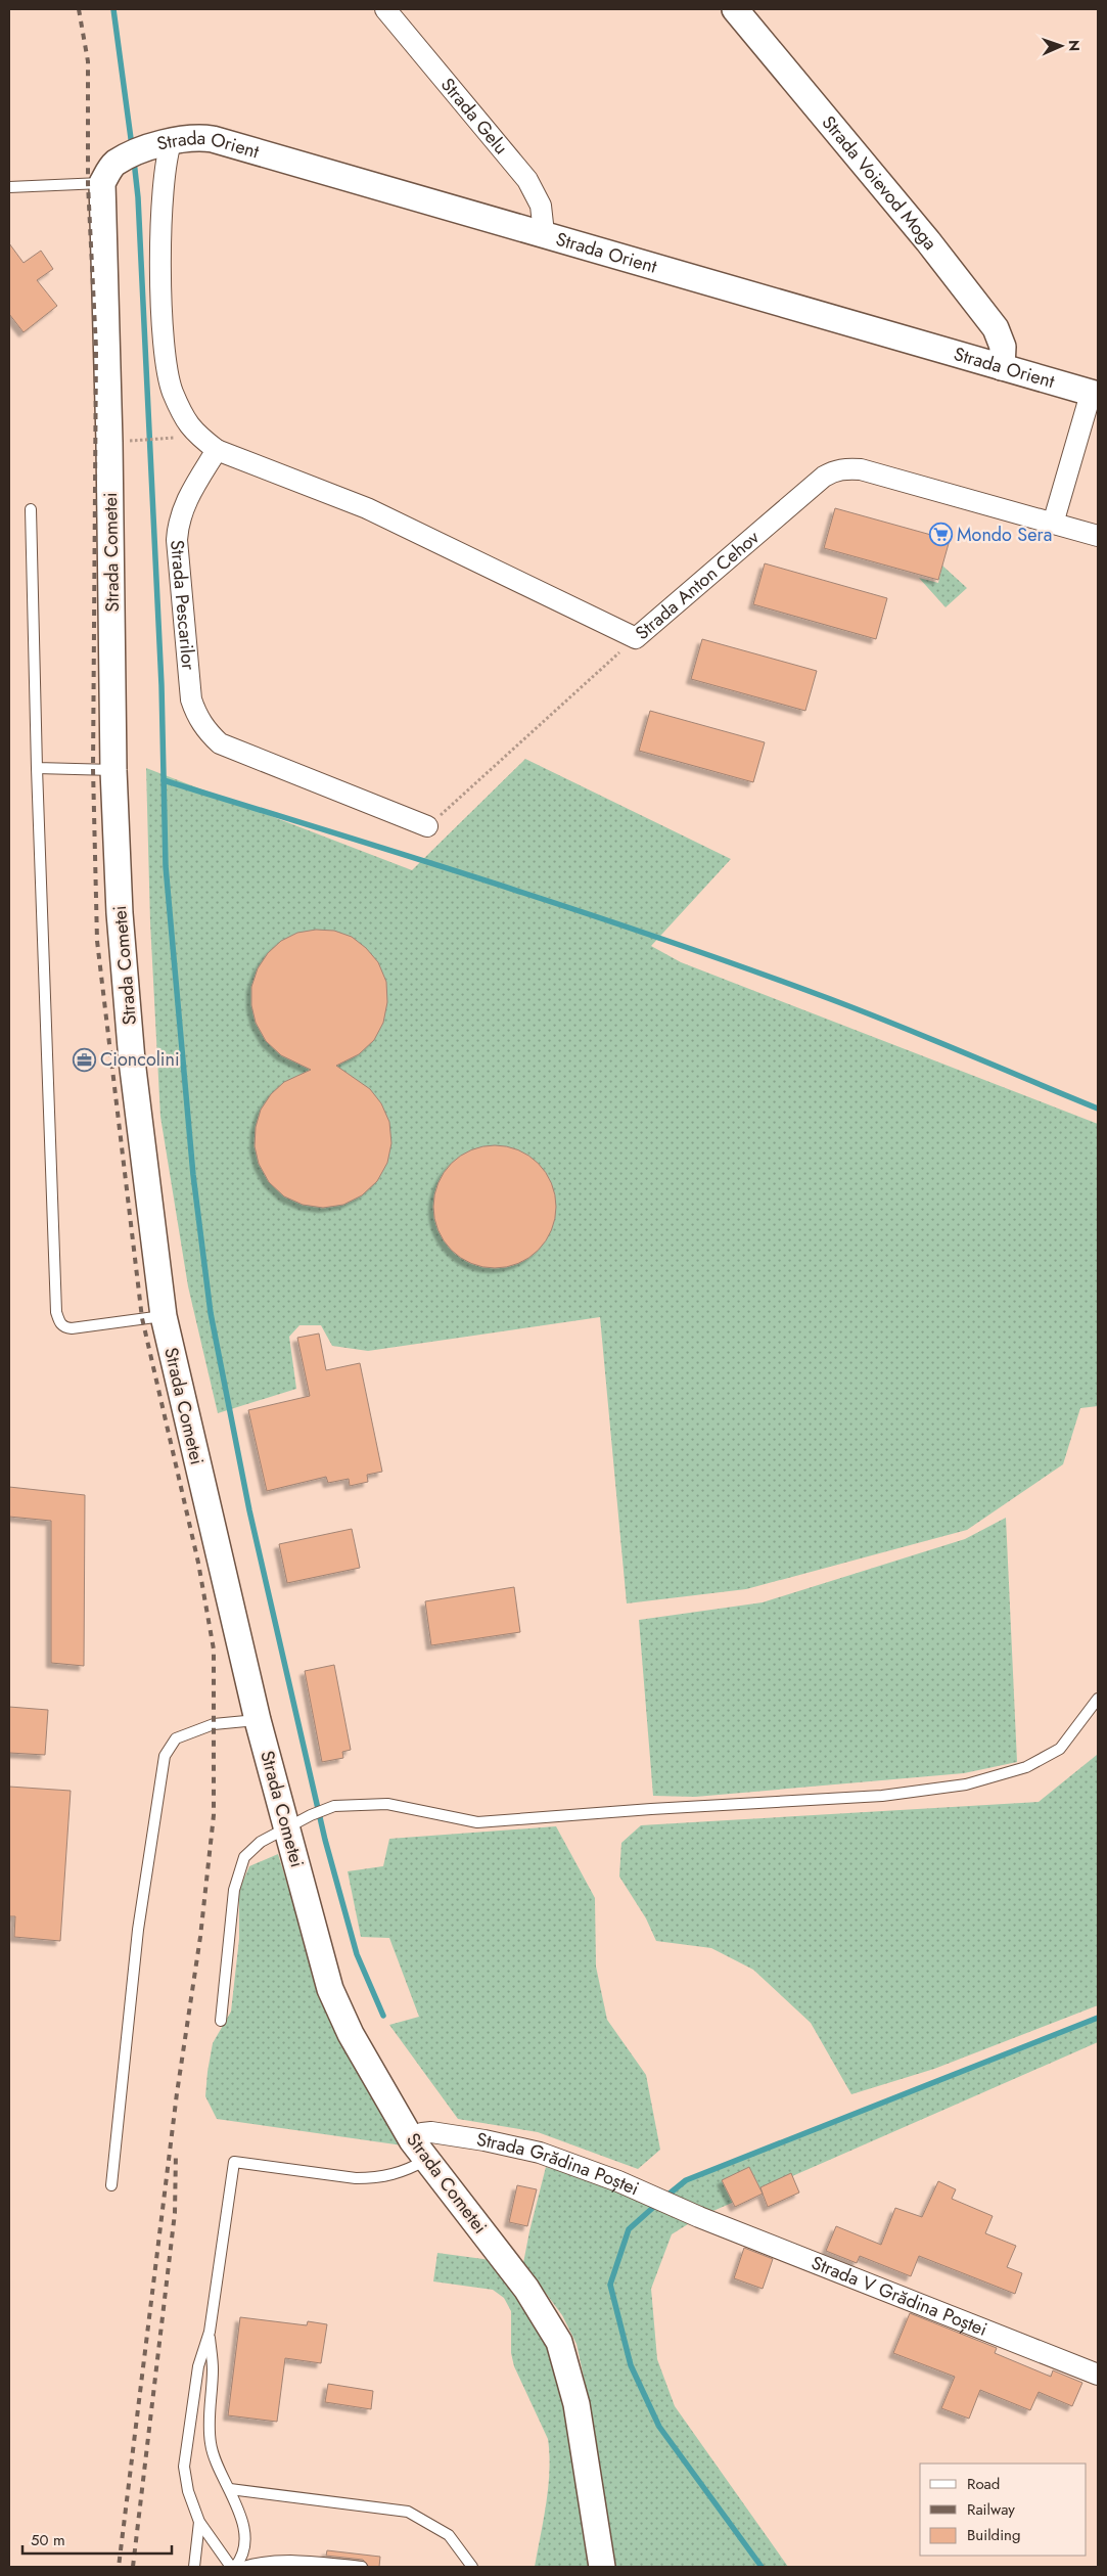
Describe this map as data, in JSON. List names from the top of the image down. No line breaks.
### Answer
{"streets":{"street":["Strada Gelu","Strada Orient","Strada Voievod Moga","Strada Cometei","Strada Anton Cehov","Strada Pescarilor","Strada Grădina Poștei","Strada V Grădina Poștei"]},"crossings":[["Strada Gelu","Strada Orient"],["Strada Orient","Strada Voievod Moga"],["Strada Orient","Strada Cometei"],["Strada Cometei","Strada Grădina Poștei"],["Strada Anton Cehov","Strada Pescarilor"],["Strada Grădina Poștei","Strada V Grădina Poștei"]],"places":{"supermarket":["Mondo Sera"],"office":["Cioncolini"]},"legend":["Road","Railway","Building"],"scale_bar":"50 m","north":"right"}
